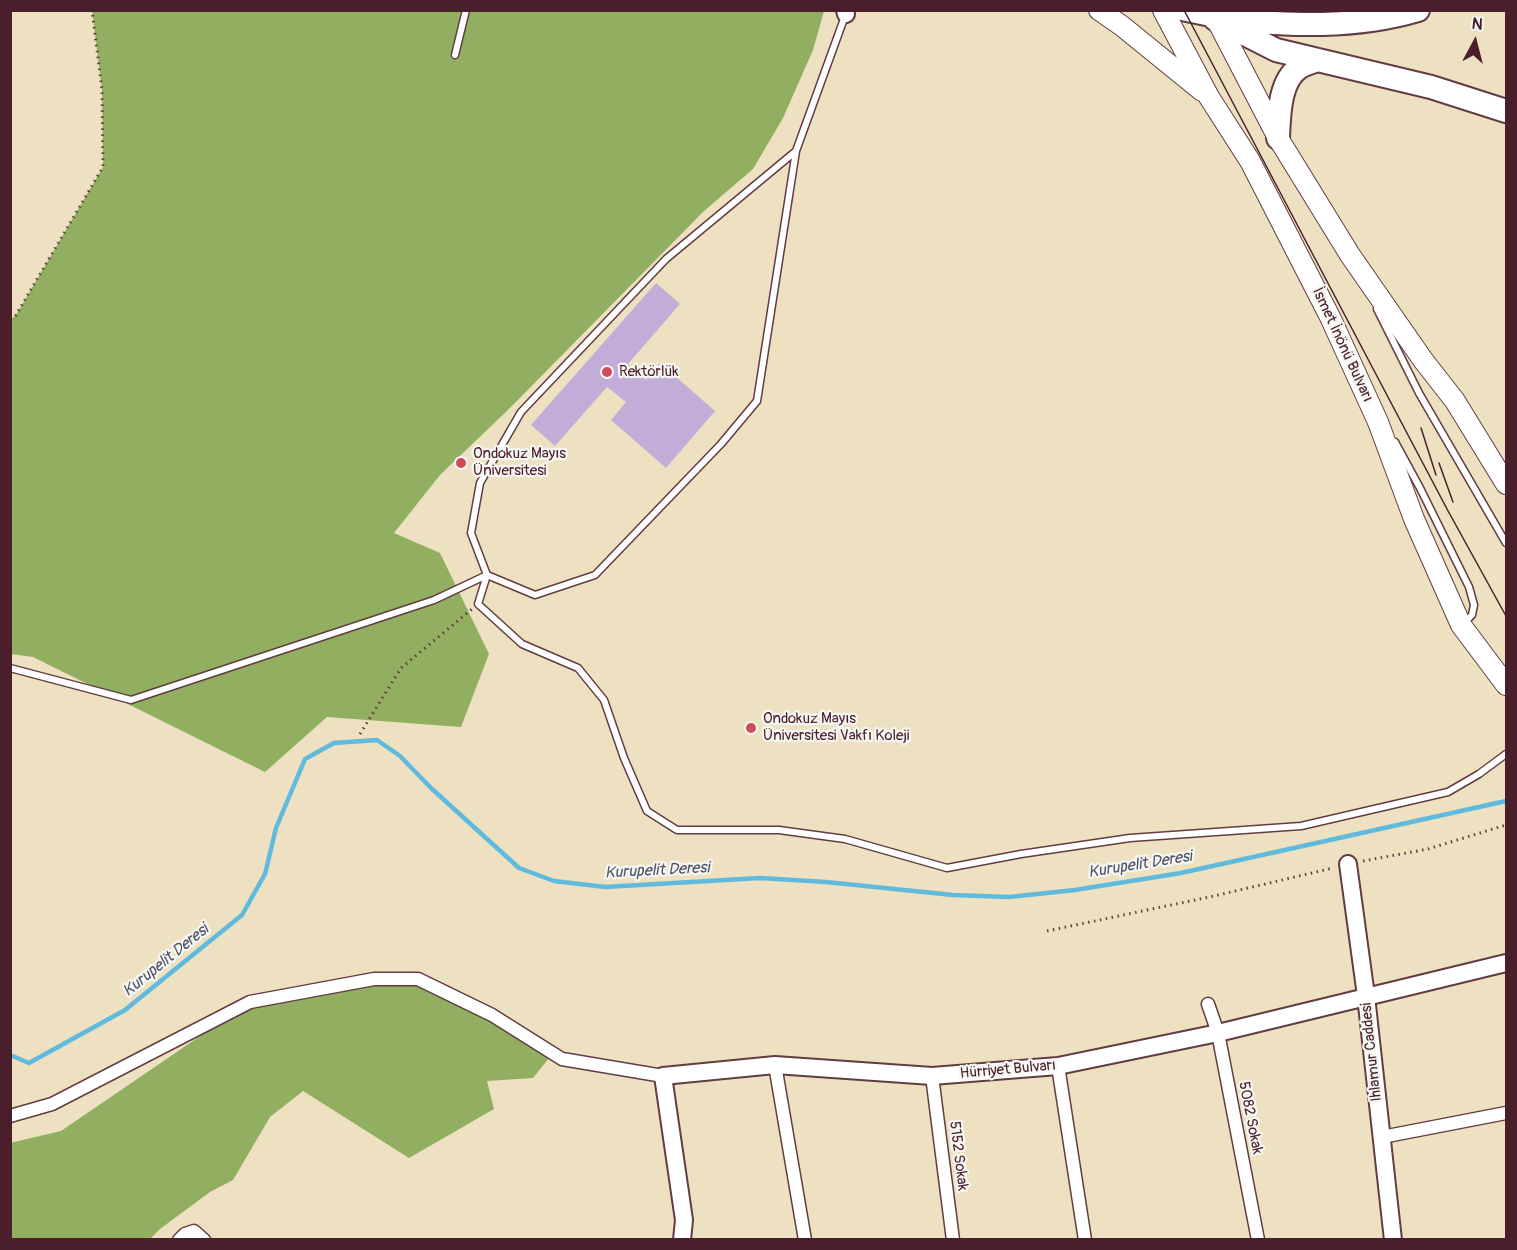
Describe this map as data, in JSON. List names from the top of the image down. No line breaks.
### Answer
{"streets":{"main road":["İsmet İnönü Bulvarı"],"street":["Ihlamur Caddesi","Hürriyet Bulvarı","5082 Sokak","5152 Sokak"]},"crossings":[["Ihlamur Caddesi","Hürriyet Bulvarı"],["Hürriyet Bulvarı","5082 Sokak"],["Hürriyet Bulvarı","5152 Sokak"]],"water":["Kurupelit Deresi"],"places":["Rektörlük","Ondokuz Mayıs Üniversitesi","Ondokuz Mayıs Üniversitesi Vakfı Koleji"],"north":"top"}
